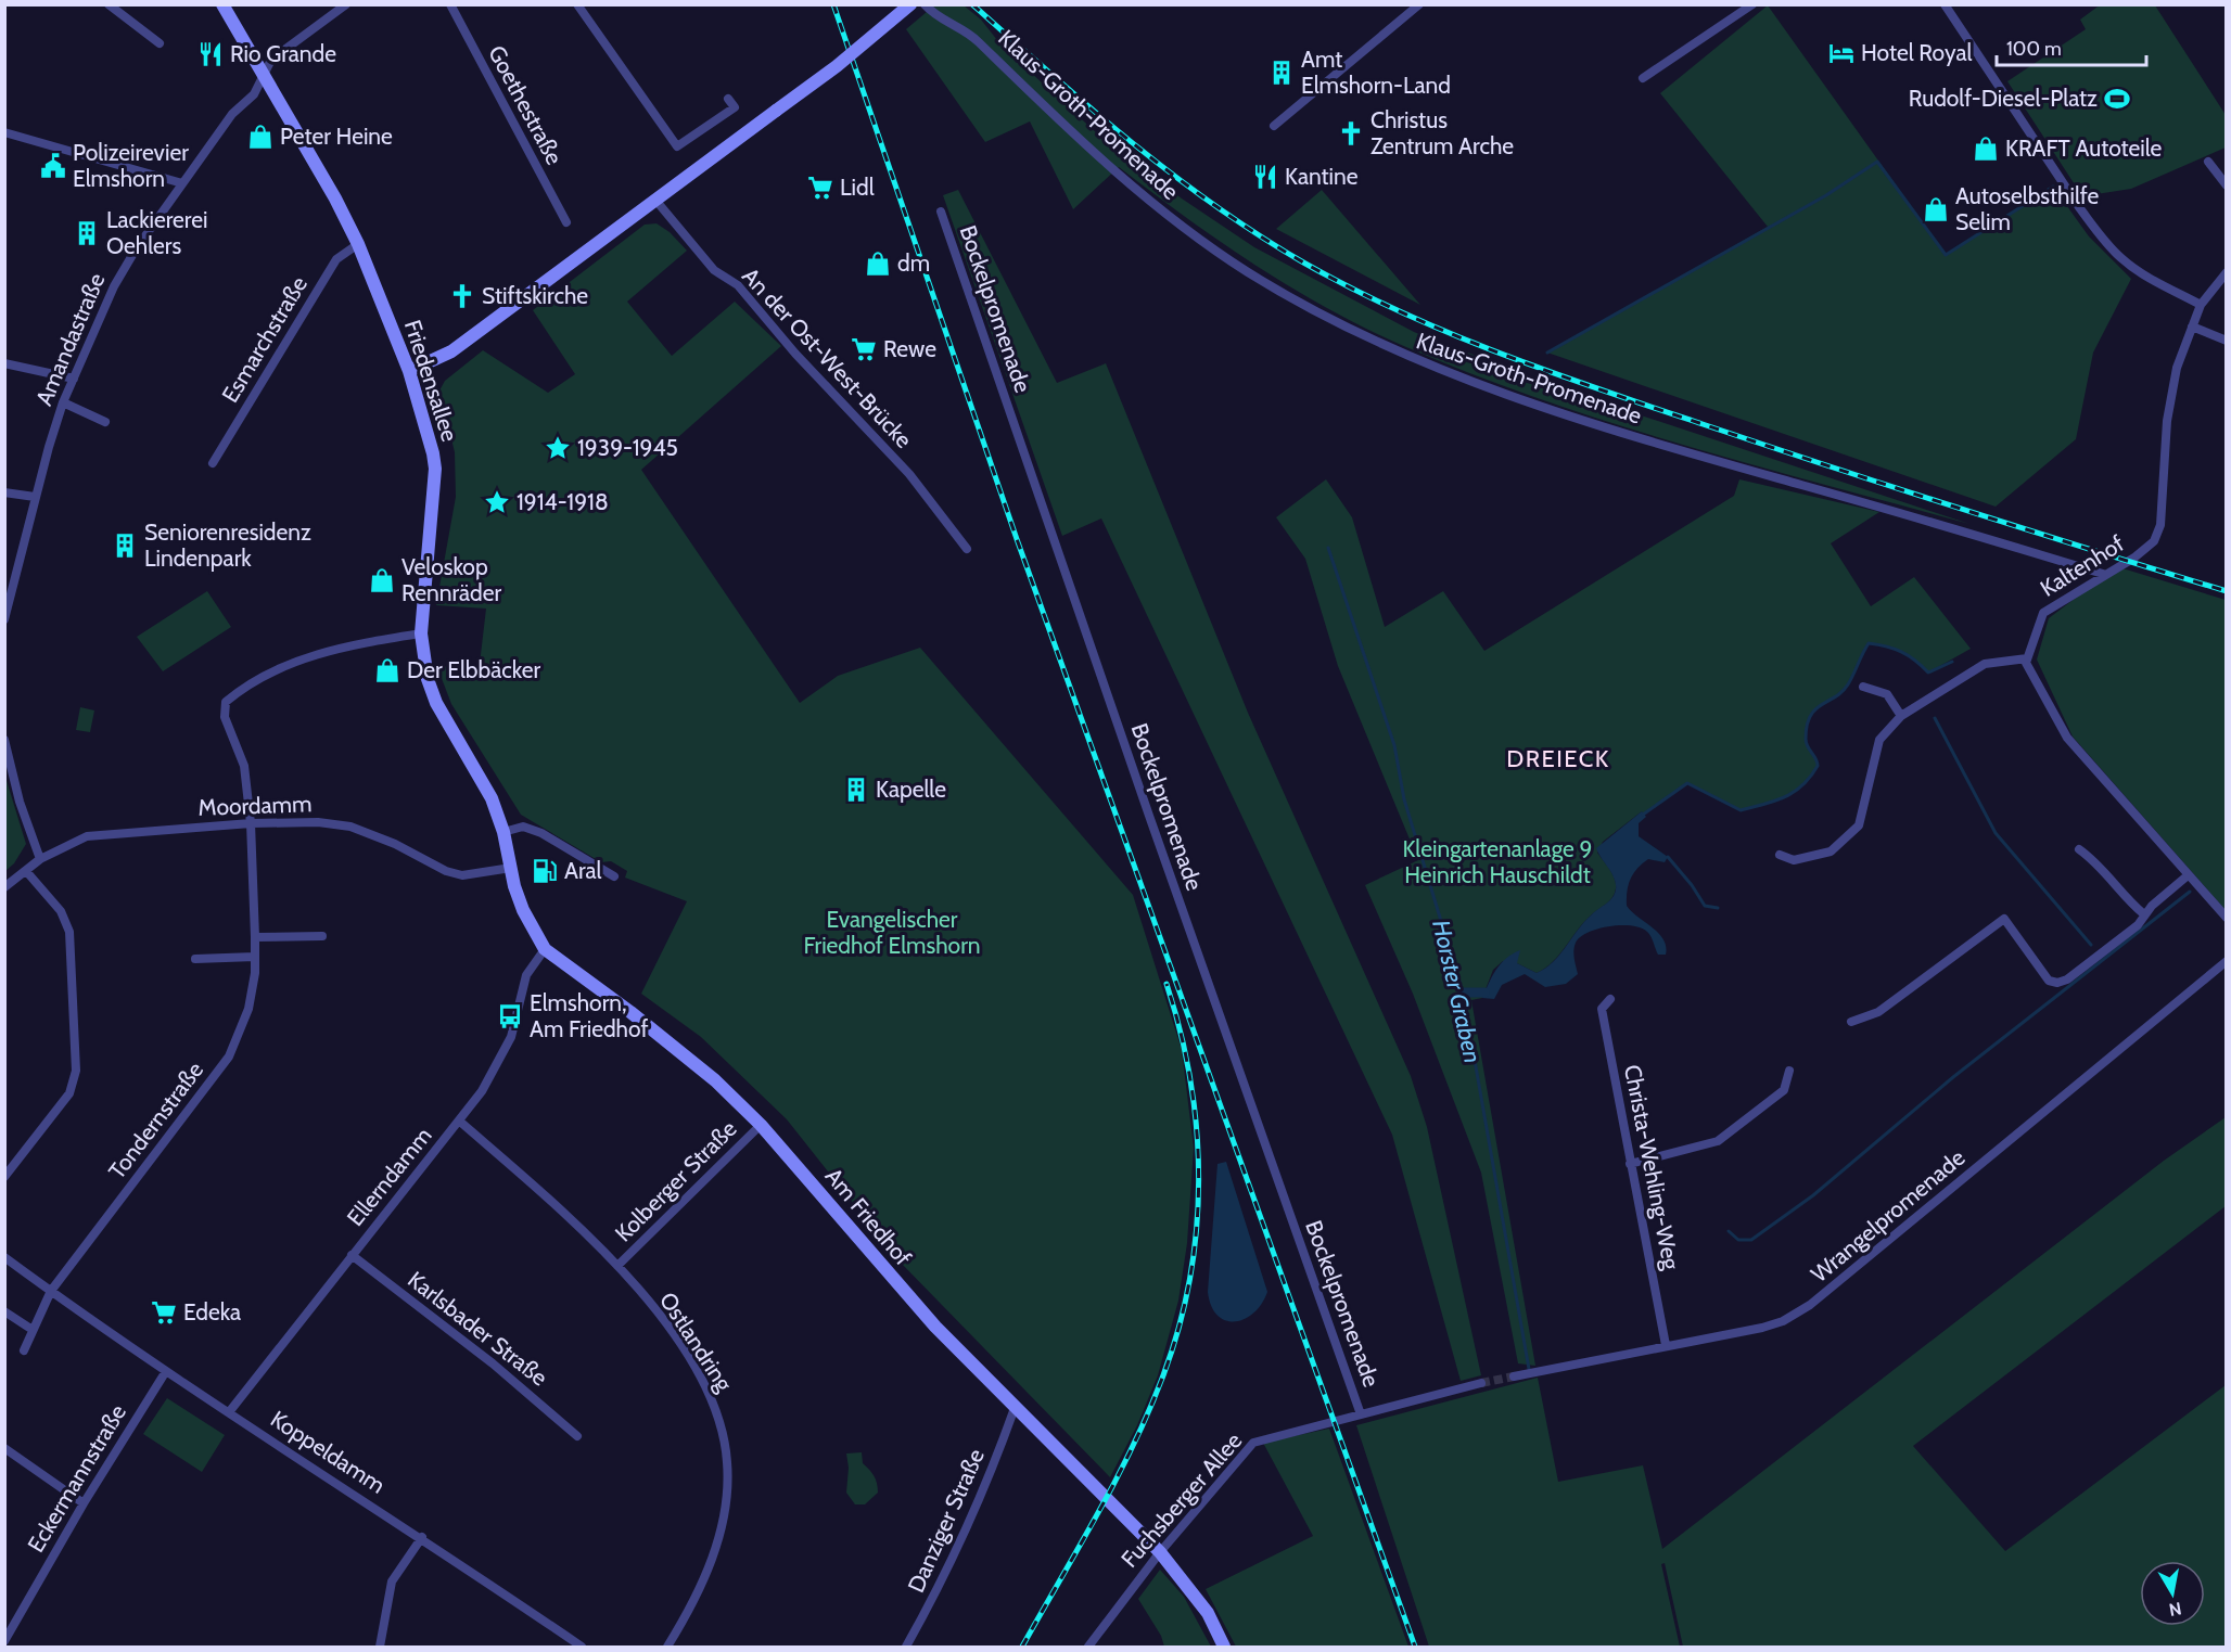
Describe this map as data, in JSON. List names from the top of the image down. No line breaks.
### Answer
{"streets":{"street":["Goethestraße","Klaus-Groth-Promenade","Bockelpromenade","Amandastraße","Esmarchstraße","An der Ost-West-Brücke","Friedensallee","Kaltenhof","Moordamm","Tondernstraße","Christa-Wehling-Weg","Ellerndamm","Kolberger Straße","Wrangelpromenade","Am Friedhof","Karlsbader Straße","Ostlandring","Koppeldamm","Eckermannstraße","Fuchsberger Allee","Danziger Straße"]},"crossings":[["Klaus-Groth-Promenade","Kaltenhof"],["Bockelpromenade","Fuchsberger Allee"],["Amandastraße","Friedensallee"],["Esmarchstraße","Friedensallee"],["Friedensallee","Moordamm"],["Friedensallee","Tondernstraße"],["Friedensallee","Am Friedhof"],["Moordamm","Tondernstraße"],["Tondernstraße","Koppeldamm"],["Christa-Wehling-Weg","Wrangelpromenade"],["Ellerndamm","Am Friedhof"],["Ellerndamm","Karlsbader Straße"],["Ellerndamm","Ostlandring"],["Ellerndamm","Koppeldamm"],["Kolberger Straße","Am Friedhof"],["Kolberger Straße","Ostlandring"],["Am Friedhof","Fuchsberger Allee"],["Am Friedhof","Danziger Straße"],["Koppeldamm","Eckermannstraße"]],"districts":["DREIECK"],"water":["Horster Graben"],"parks":["Kleingartenanlage 9 Heinrich Hauschildt","Evangelischer Friedhof Elmshorn"],"places":{"hotel":["Hotel Royal"],"restaurant":["Rio Grande","Kantine"],"building":["Amt Elmshorn-Land","Lackiererei Oehlers","Seniorenresidenz Lindenpark","Kapelle"],"sports":["Rudolf-Diesel-Platz"],"church":["Christus Zentrum Arche","Stiftskirche"],"shop":["Peter Heine","KRAFT Autoteile","Autoselbsthilfe Selim","dm","Veloskop Rennräder","Der Elbbäcker"],"public building":["Polizeirevier Elmshorn"],"supermarket":["Lidl","Rewe","Edeka"],"place":["1939-1945","1914-1918"],"fuel station":["Aral"],"bus stop":["Elmshorn, Am Friedhof"]},"scale_bar":"100 m","north":"bottom"}
